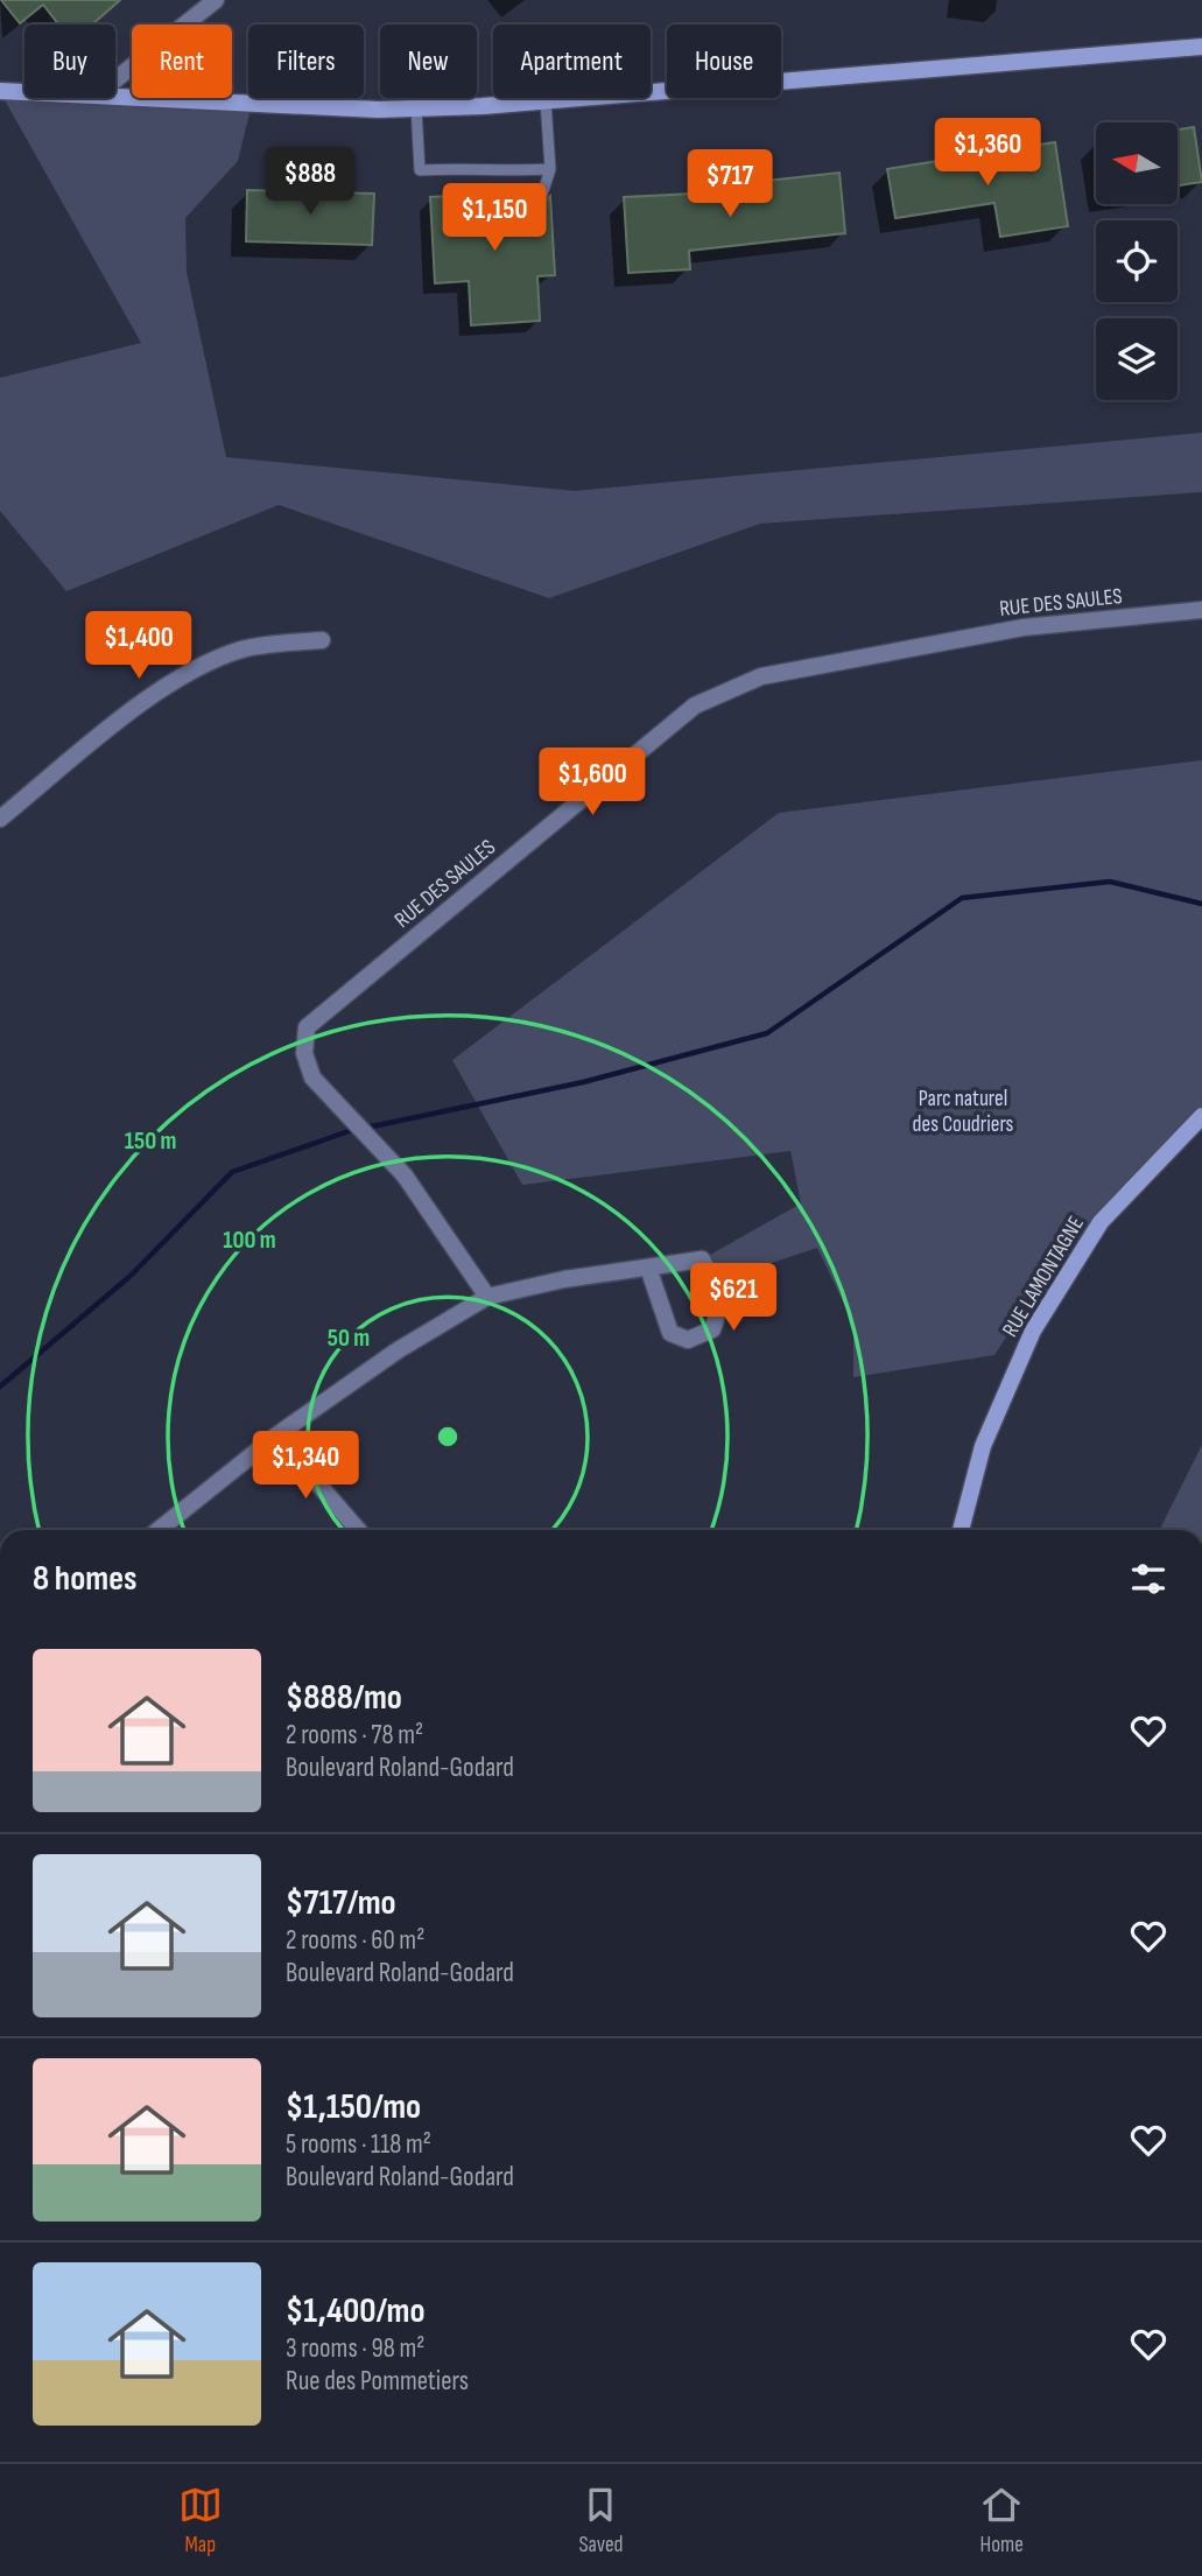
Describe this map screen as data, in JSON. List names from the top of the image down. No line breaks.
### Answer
{"streets":{"street":["RUE DES SAULES","RUE LAMONTAGNE"]},"parks":["Parc naturel des Coudriers"],"north":"left","page":{"chip":["Buy","Rent","Filters","New","Apartment","House"],"price":["$1,360","$888","$717","$1,150","$1,400","$1,600","$621","$1,340"],"heading":"8 homes","list":[{"name":"$888/mo","note":"2 rooms · 78 m² · Boulevard Roland-Godard"},{"name":"$717/mo","note":"2 rooms · 60 m² · Boulevard Roland-Godard"},{"name":"$1,150/mo","note":"5 rooms · 118 m² · Boulevard Roland-Godard"},{"name":"$1,400/mo","note":"3 rooms · 98 m² · Rue des Pommetiers"}],"tabs":["Map","Saved","Home"]},"rings":["150 m","100 m","50 m"]}
